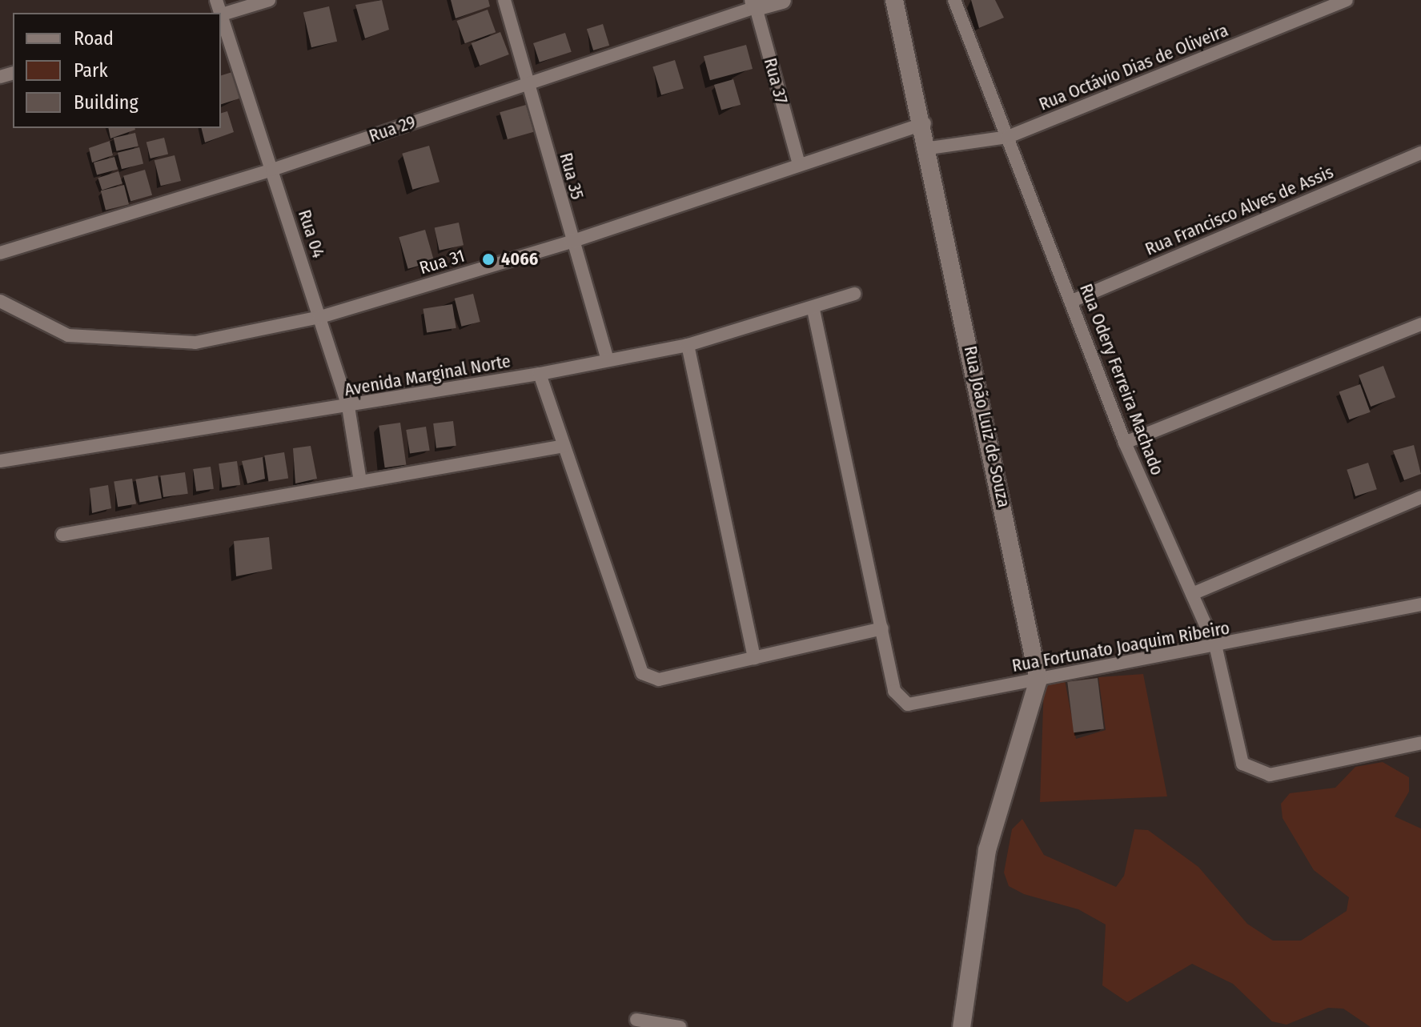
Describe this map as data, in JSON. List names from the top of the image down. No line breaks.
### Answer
{"streets":{"street":["Rua Octávio Dias de Oliveira","Rua 37","Rua 29","Rua 35","Rua Francisco Alves de Assis","Rua 04","Rua 31","Avenida Marginal Norte","Rua Odery Ferreira Machado","Rua João Luiz de Souza","Rua Fortunato Joaquim Ribeiro"]},"crossings":[["Rua Octávio Dias de Oliveira","Rua Odery Ferreira Machado"],["Rua Octávio Dias de Oliveira","Rua João Luiz de Souza"],["Rua 37","Rua 29"],["Rua 37","Rua 31"],["Rua 29","Rua 35"],["Rua 29","Rua 04"],["Rua 35","Rua 31"],["Rua 35","Avenida Marginal Norte"],["Rua Francisco Alves de Assis","Rua Odery Ferreira Machado"],["Rua 04","Rua 31"],["Rua 04","Avenida Marginal Norte"],["Rua 31","Rua João Luiz de Souza"],["Rua Odery Ferreira Machado","Rua Fortunato Joaquim Ribeiro"],["Rua João Luiz de Souza","Rua Fortunato Joaquim Ribeiro"]],"places":["4066"],"legend":["Road","Park","Building"]}
